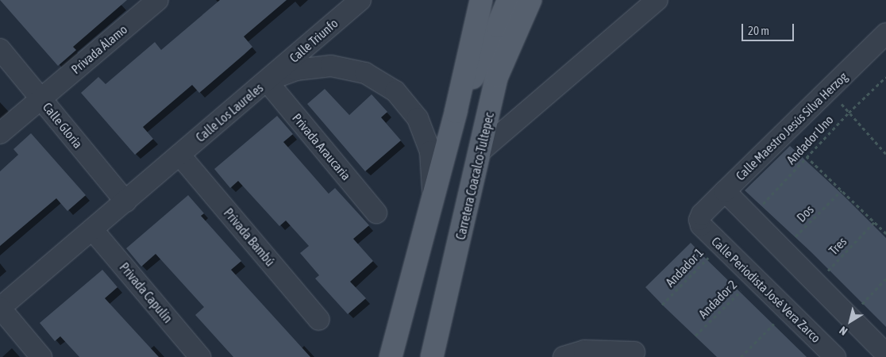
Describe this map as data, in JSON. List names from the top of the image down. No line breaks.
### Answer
{"streets":{"main road":["Carretera Coacalco-Tultepec"],"street":["Calle Triunfo","Privada Álamo","Calle Los Laureles","Calle Gloria","Calle Maestro Jesús Silva Herzog","Privada Araucaria","Privada Bambú","Calle Periodista José Vera Zarco","Privada Capulín"],"path":["Andador Uno","Dos","Tres","Andador 1","Andador 2"]},"crossings":[["Calle Triunfo","Calle Los Laureles"],["Calle Triunfo","Privada Araucaria"],["Privada Álamo","Calle Gloria"],["Calle Los Laureles","Calle Gloria"],["Calle Los Laureles","Privada Araucaria"],["Calle Los Laureles","Privada Bambú"],["Calle Los Laureles","Privada Capulín"],["Calle Maestro Jesús Silva Herzog","Calle Periodista José Vera Zarco"],["Andador 1","Calle Periodista José Vera Zarco"],["Calle Periodista José Vera Zarco","Andador 2"]],"scale_bar":"20 m","north":"bottom left"}
